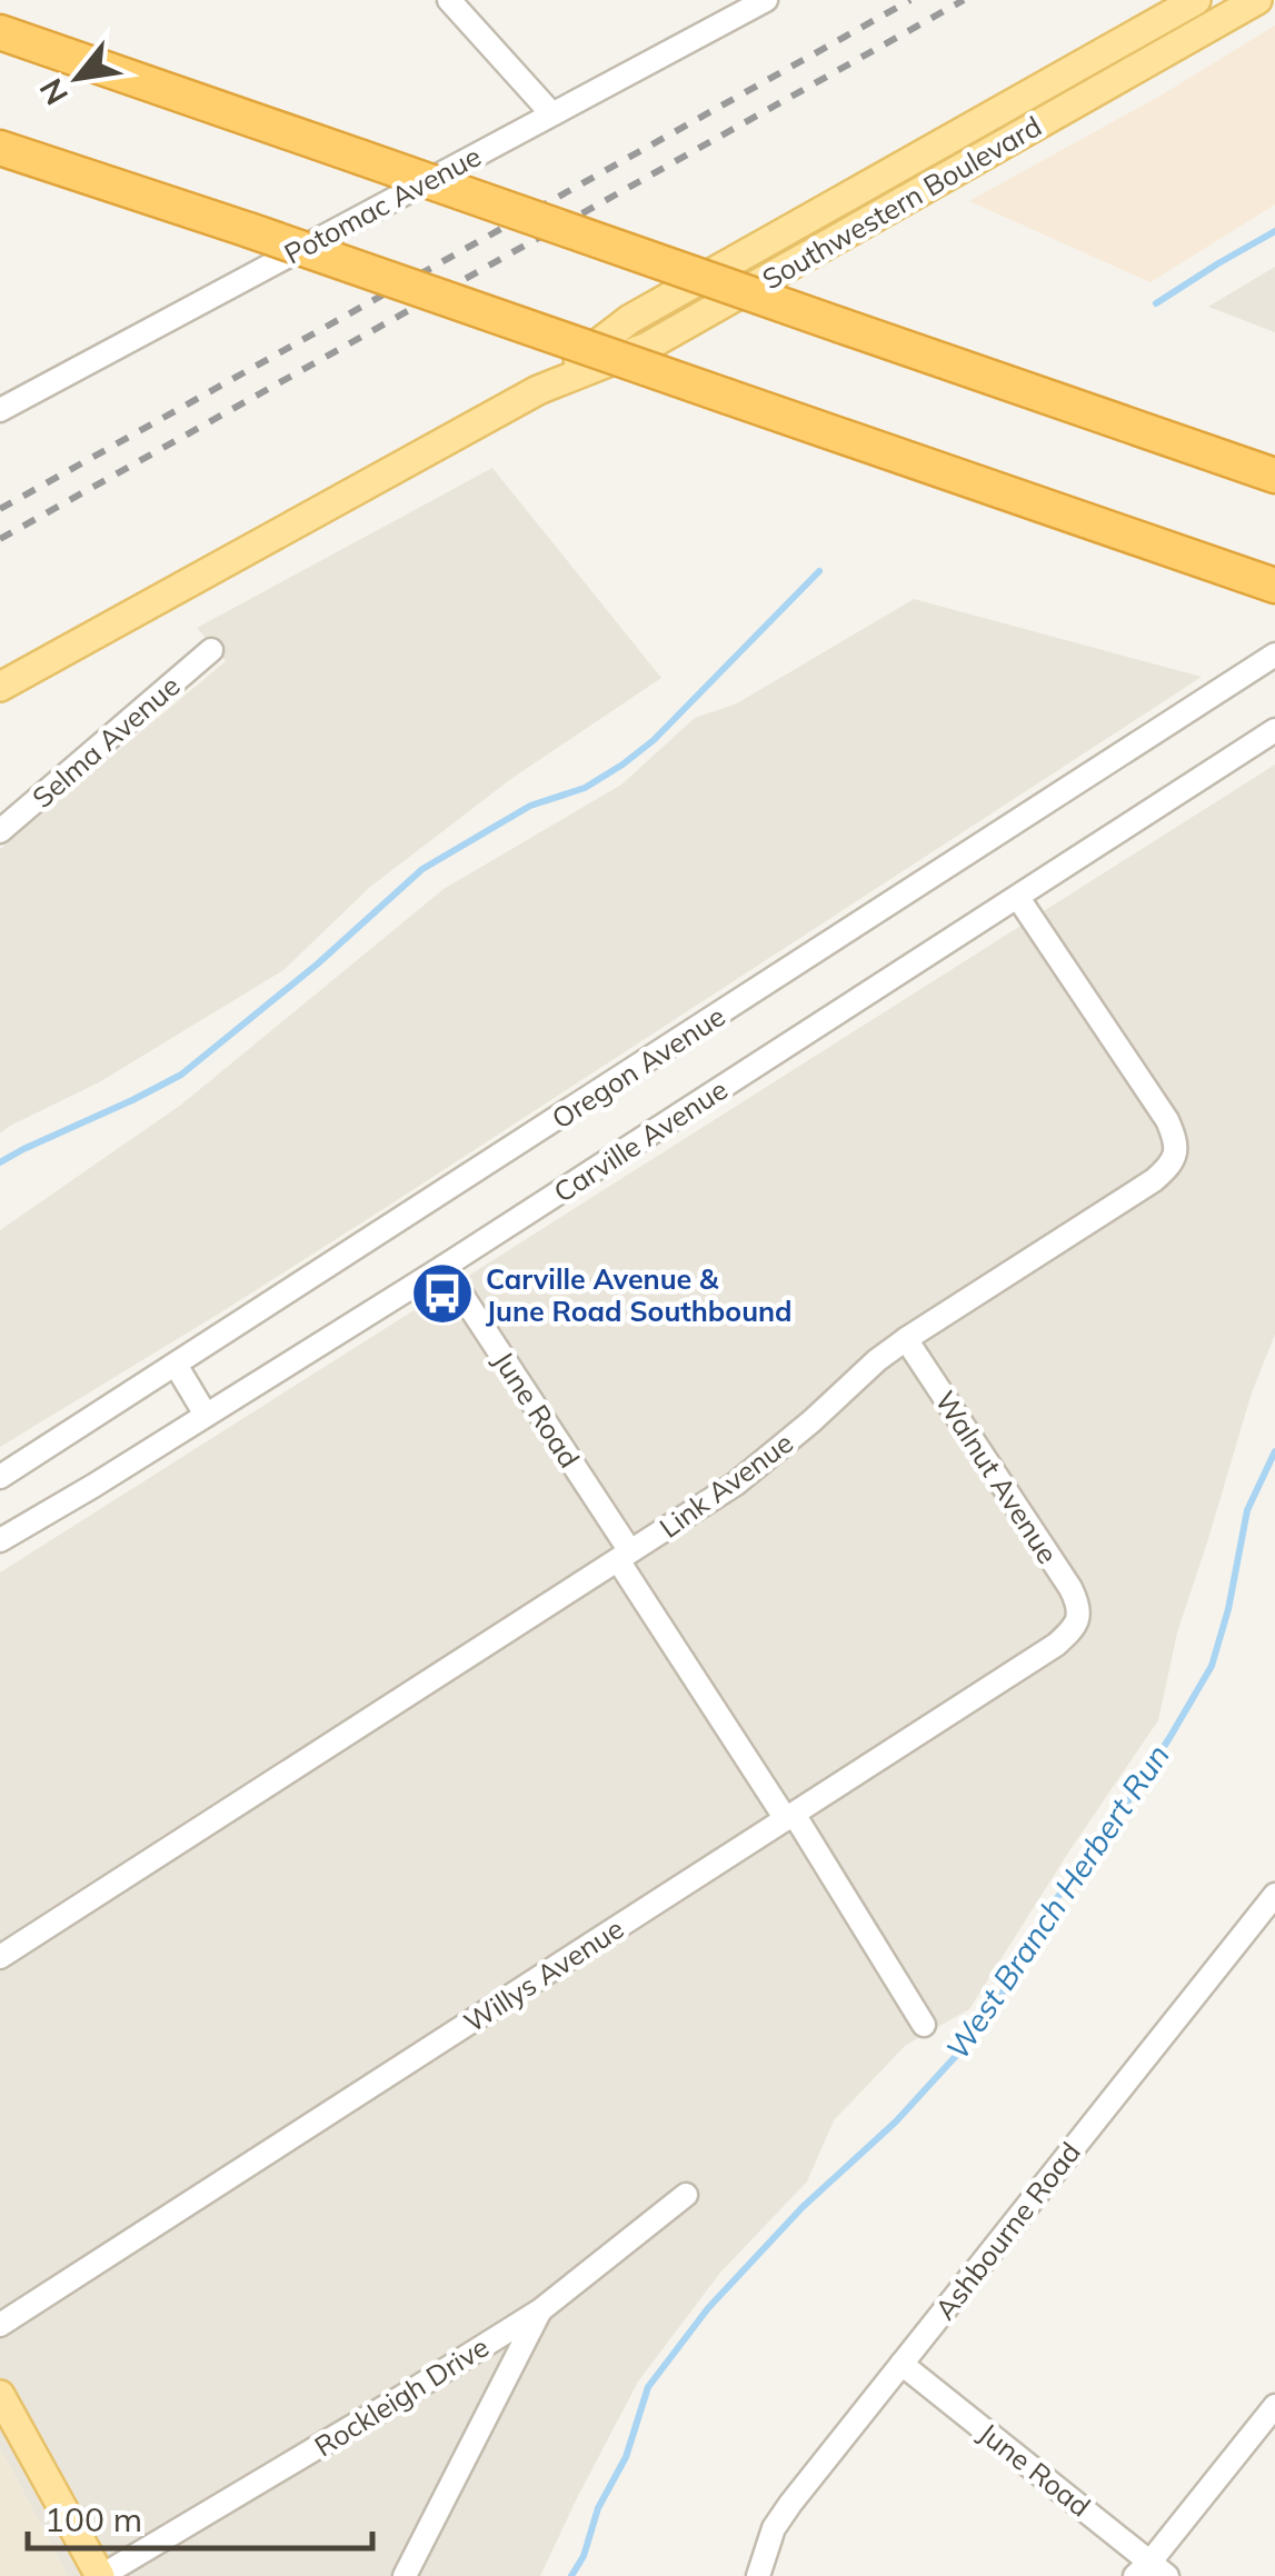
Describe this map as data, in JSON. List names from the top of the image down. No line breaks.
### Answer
{"streets":{"main road":["Southwestern Boulevard"],"street":["Potomac Avenue","Selma Avenue","Oregon Avenue","Carville Avenue","June Road","Walnut Avenue","Link Avenue","Willys Avenue","Ashbourne Road","Rockleigh Drive"]},"crossings":[["Carville Avenue","June Road"],["Carville Avenue","Link Avenue"],["June Road","Link Avenue"],["June Road","Willys Avenue"],["June Road","Ashbourne Road"],["Walnut Avenue","Link Avenue"],["Walnut Avenue","Willys Avenue"]],"water":["West Branch Herbert Run"],"places":{"bus stop":["Carville Avenue & June Road Southbound"]},"scale_bar":"100 m","north":"bottom left"}
